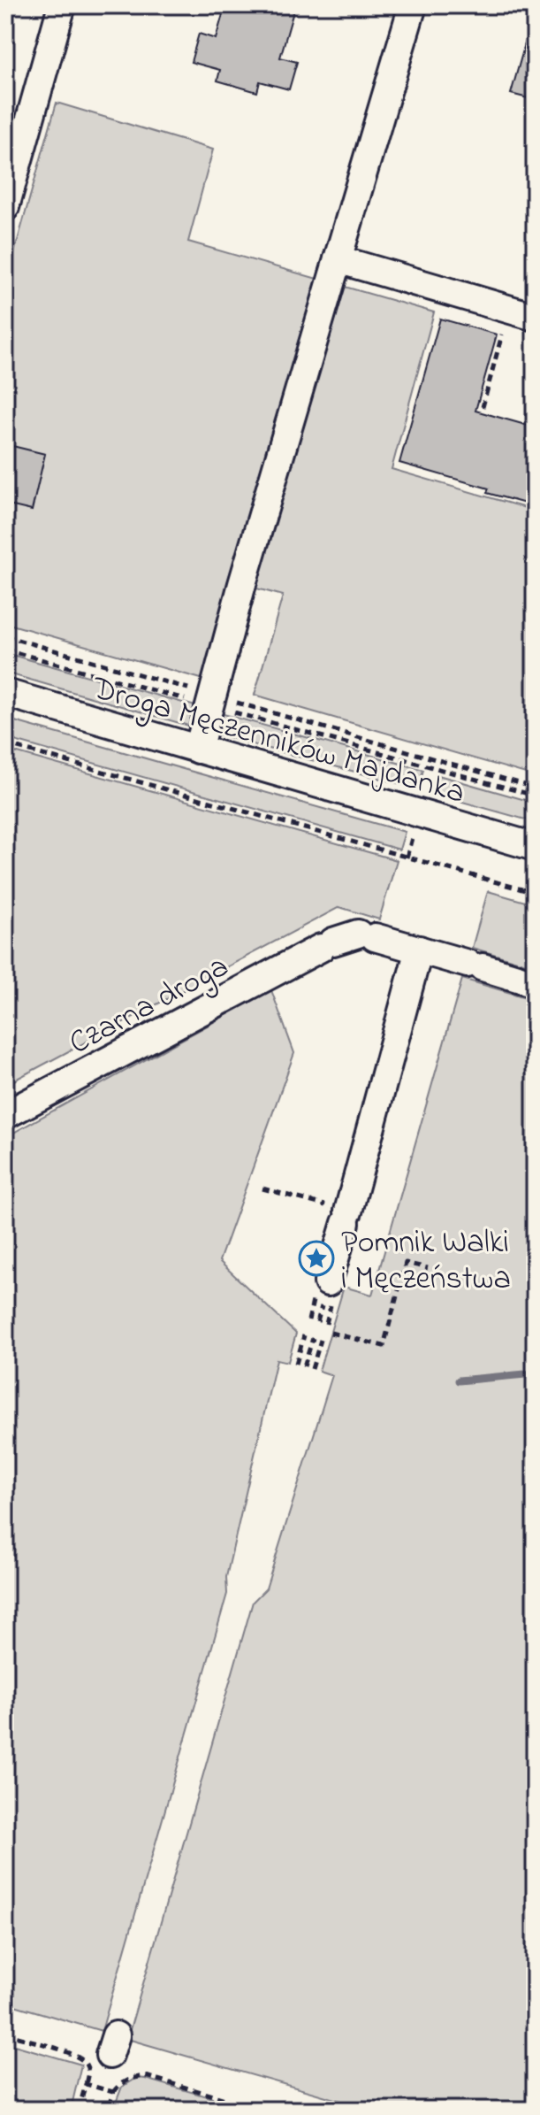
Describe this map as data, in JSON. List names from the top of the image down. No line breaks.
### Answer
{"streets":{"street":["Droga Męczenników Majdanka","Czarna droga"]},"places":{"place":["Pomnik Walki i Męczeństwa"]}}
